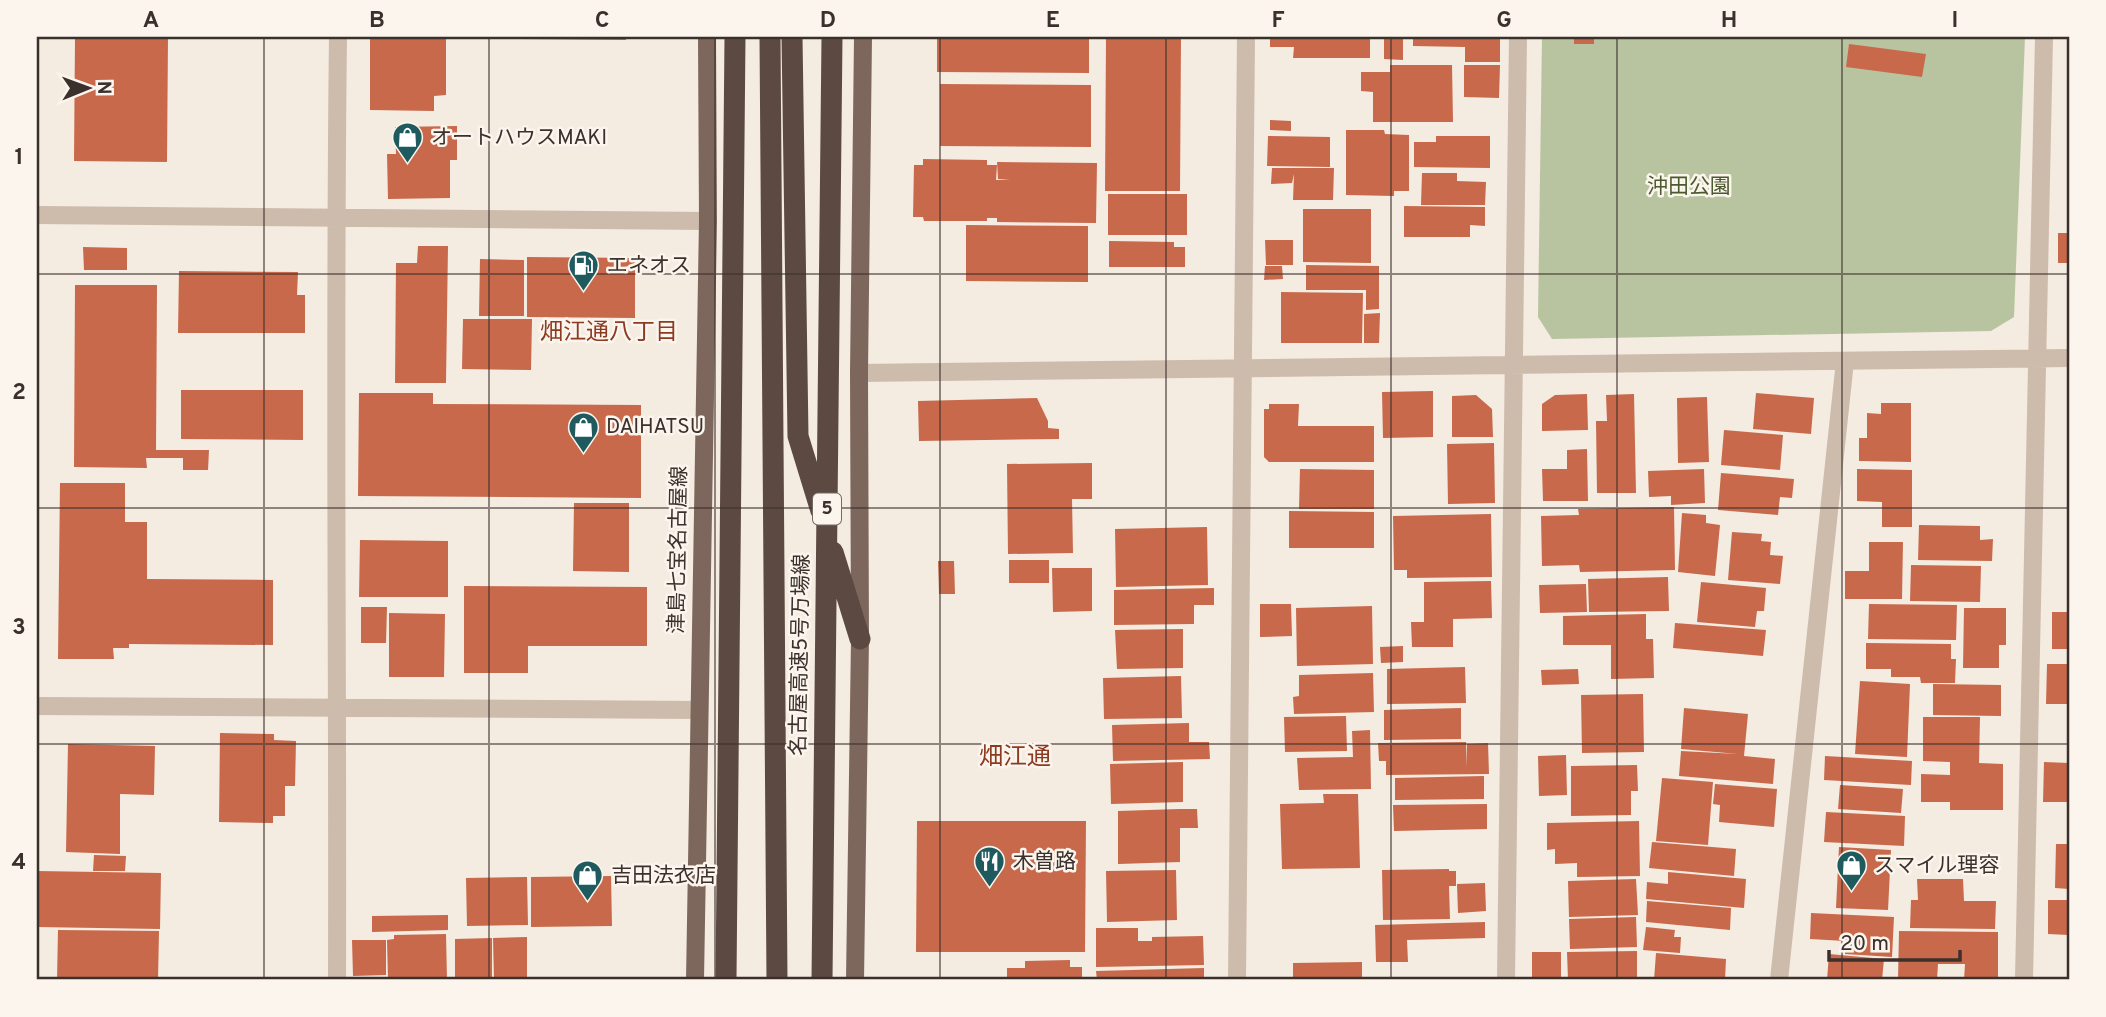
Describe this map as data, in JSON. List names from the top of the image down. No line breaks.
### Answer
{"streets":{"highway":["5","名古屋高速5号万場線"],"main road":["津島七宝名古屋線"]},"districts":["畑江通八丁目","畑江通"],"parks":["沖田公園"],"places":{"shop":["オートハウスMAKI","DAIHATSU","スマイル理容","吉田法衣店"],"fuel station":["エネオス"],"restaurant":["木曽路"]},"scale_bar":"20 m","north":"right","grid":{"columns":["A","B","C","D","E","F","G","H","I"],"rows":["1","2","3","4"]}}
